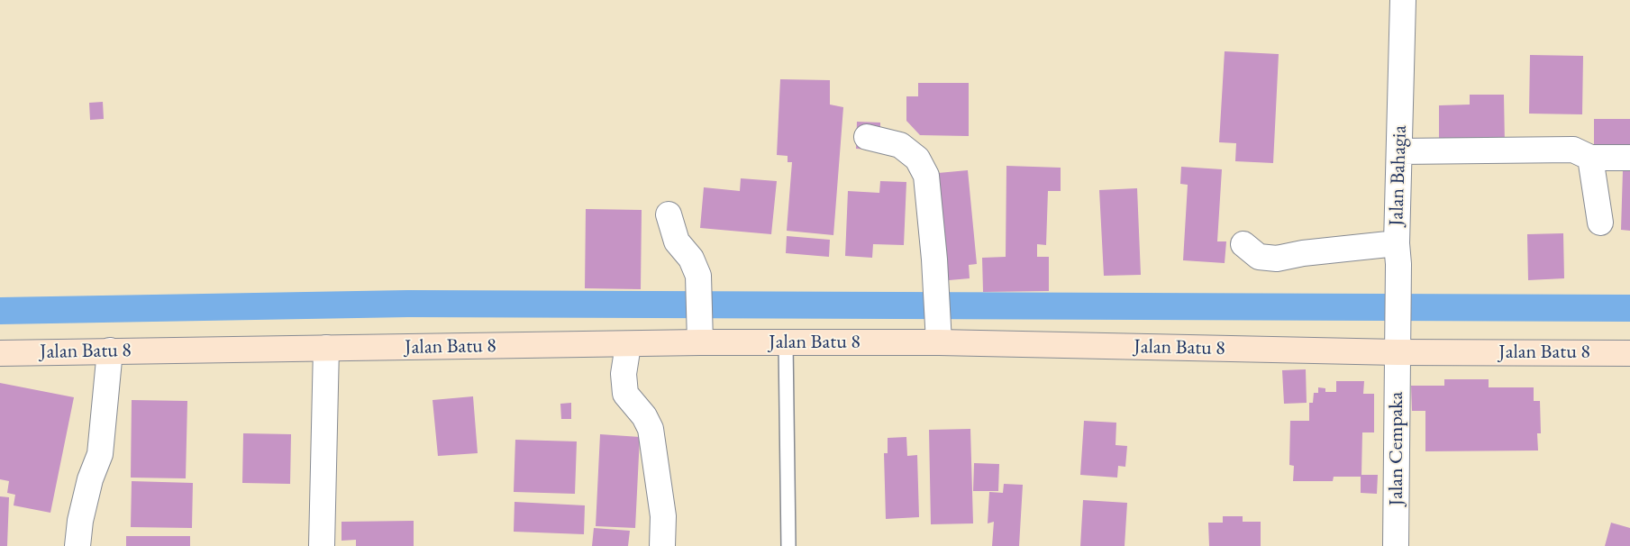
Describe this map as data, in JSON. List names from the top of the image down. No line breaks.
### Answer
{"streets":{"street":["Jalan Bahagia","Jalan Batu 8","Jalan Cempaka"]},"crossings":[["Jalan Bahagia","Jalan Batu 8"],["Jalan Bahagia","Jalan Cempaka"],["Jalan Batu 8","Jalan Cempaka"]]}
